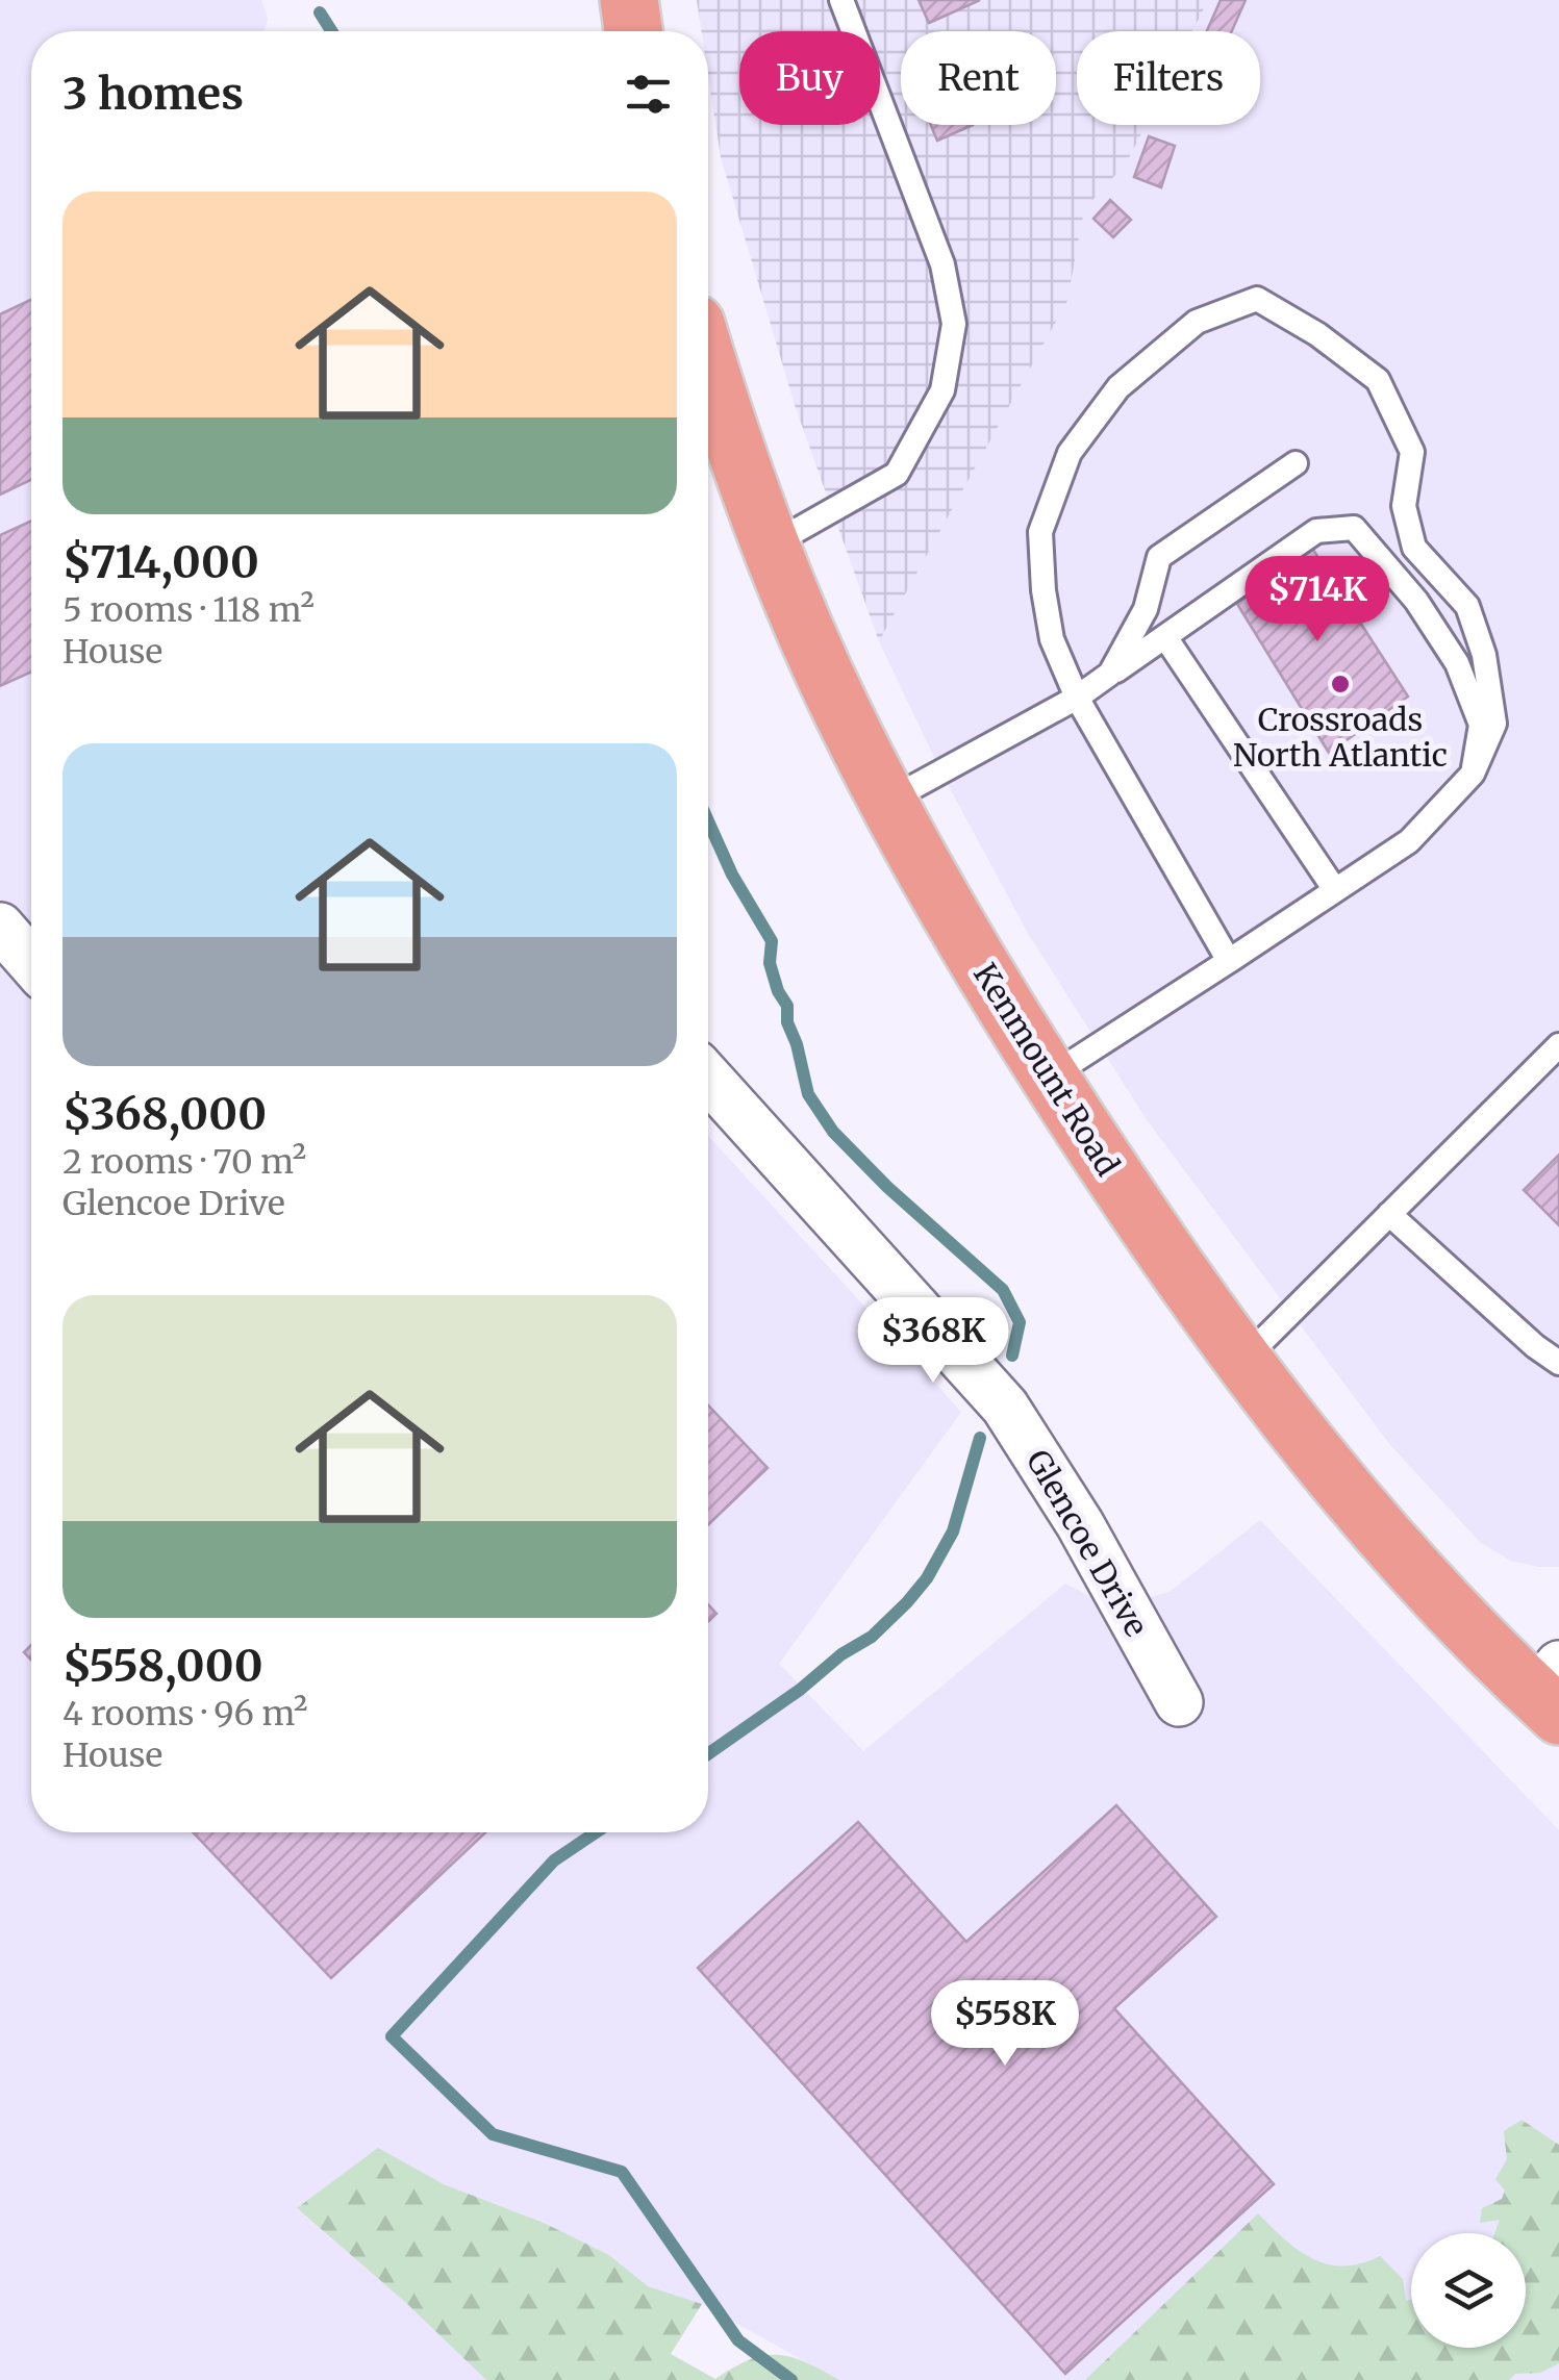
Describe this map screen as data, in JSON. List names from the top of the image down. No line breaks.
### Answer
{"streets":{"main road":["Kenmount Road"],"street":["Glencoe Drive"]},"places":["Crossroads North Atlantic"],"page":{"chip":["Buy","Rent","Filters"],"heading":"3 homes","list":[{"name":"$714,000","note":"5 rooms · 118 m² · House"},{"name":"$368,000","note":"2 rooms · 70 m² · Glencoe Drive"},{"name":"$558,000","note":"4 rooms · 96 m² · House"}],"price":["$714K","$368K","$558K"]}}
